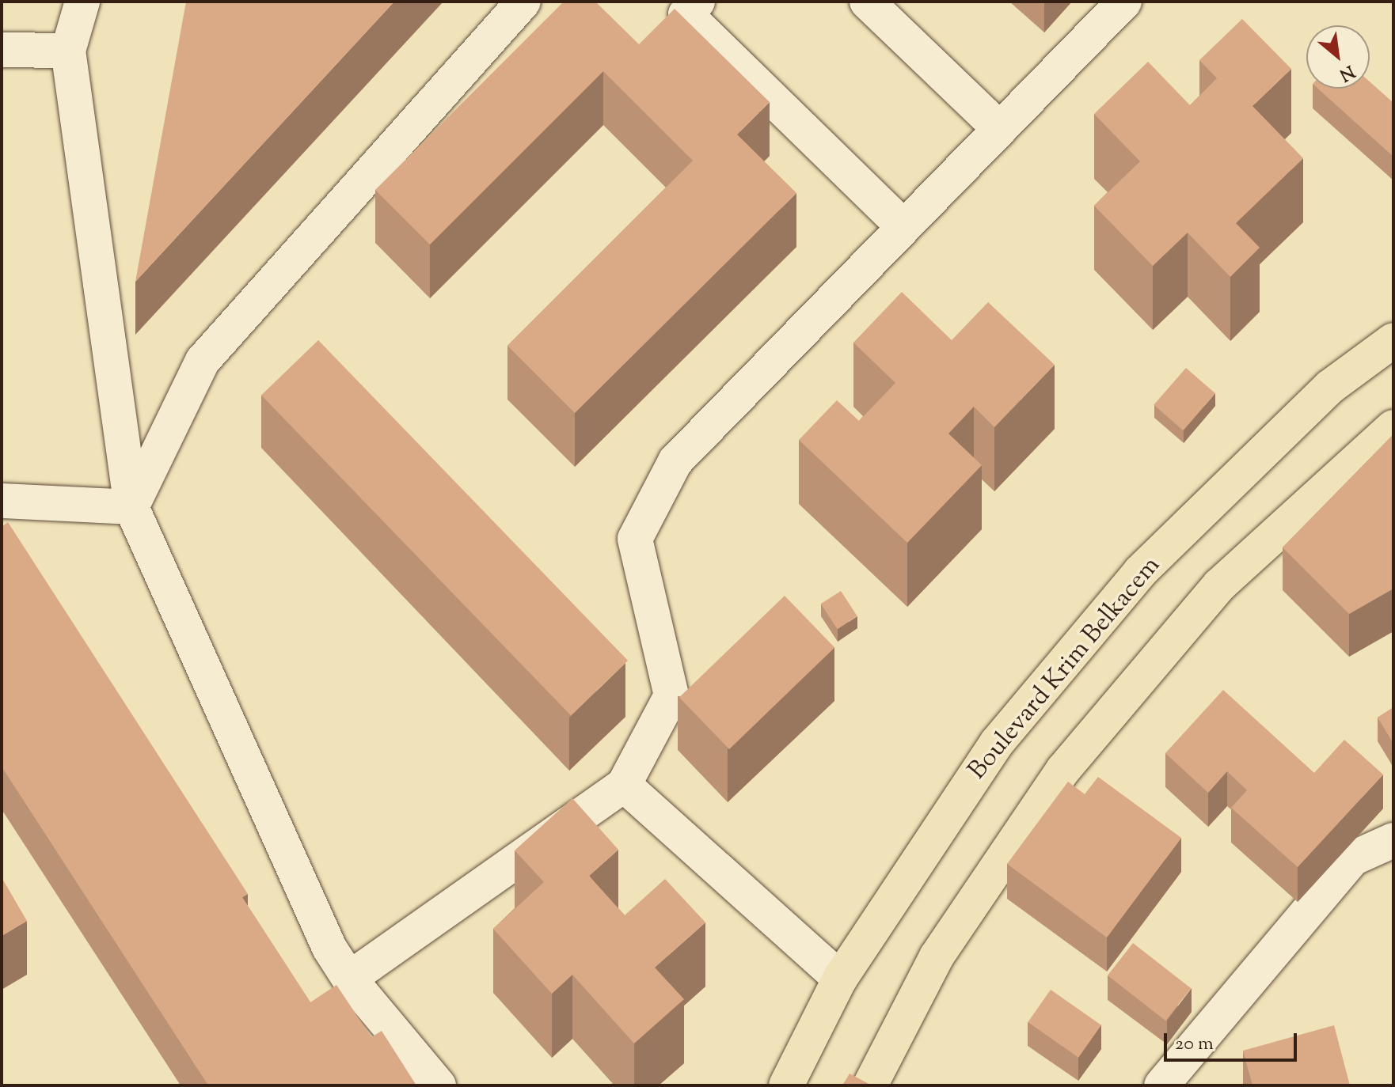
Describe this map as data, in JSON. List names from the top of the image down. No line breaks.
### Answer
{"streets":{"main road":["Boulevard Krim Belkacem"]},"scale_bar":"20 m","north":"bottom right"}
